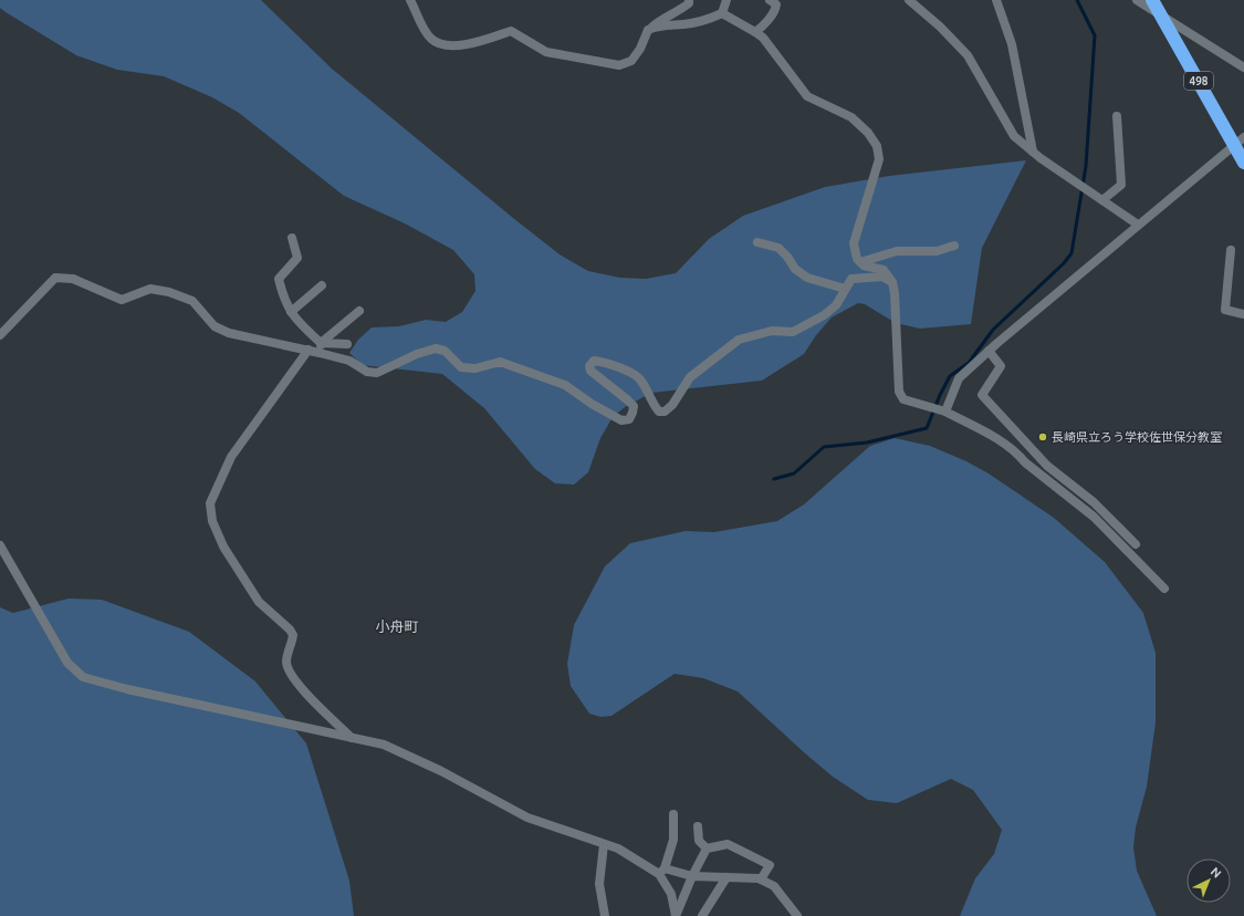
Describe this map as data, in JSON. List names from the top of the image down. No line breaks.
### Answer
{"streets":{"highway":["498"]},"districts":["小舟町"],"places":["長崎県立ろう学校佐世保分教室"],"north":"top right"}
